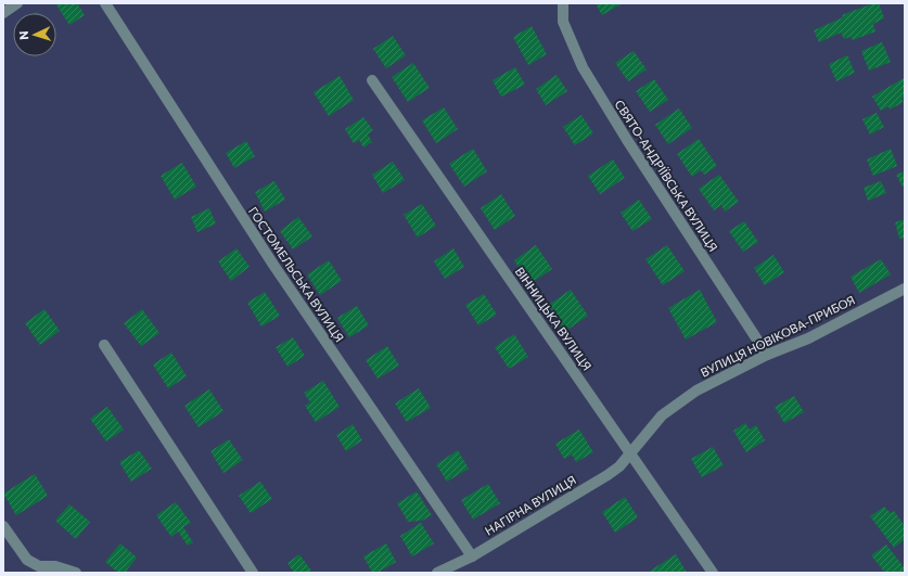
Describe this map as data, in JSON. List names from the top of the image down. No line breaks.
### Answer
{"streets":{"street":["СВЯТО-АНДРІЇВСЬКА ВУЛИЦЯ","ГОСТОМЕЛЬСЬКА ВУЛИЦЯ","ВІННИЦЬКА ВУЛИЦЯ","ВУЛИЦЯ НОВІКОВА-ПРИБОЯ","НАГІРНА ВУЛИЦЯ"]},"crossings":[["СВЯТО-АНДРІЇВСЬКА ВУЛИЦЯ","ВУЛИЦЯ НОВІКОВА-ПРИБОЯ"],["ГОСТОМЕЛЬСЬКА ВУЛИЦЯ","НАГІРНА ВУЛИЦЯ"],["ВІННИЦЬКА ВУЛИЦЯ","ВУЛИЦЯ НОВІКОВА-ПРИБОЯ"],["ВІННИЦЬКА ВУЛИЦЯ","НАГІРНА ВУЛИЦЯ"],["ВУЛИЦЯ НОВІКОВА-ПРИБОЯ","НАГІРНА ВУЛИЦЯ"]],"north":"left"}
